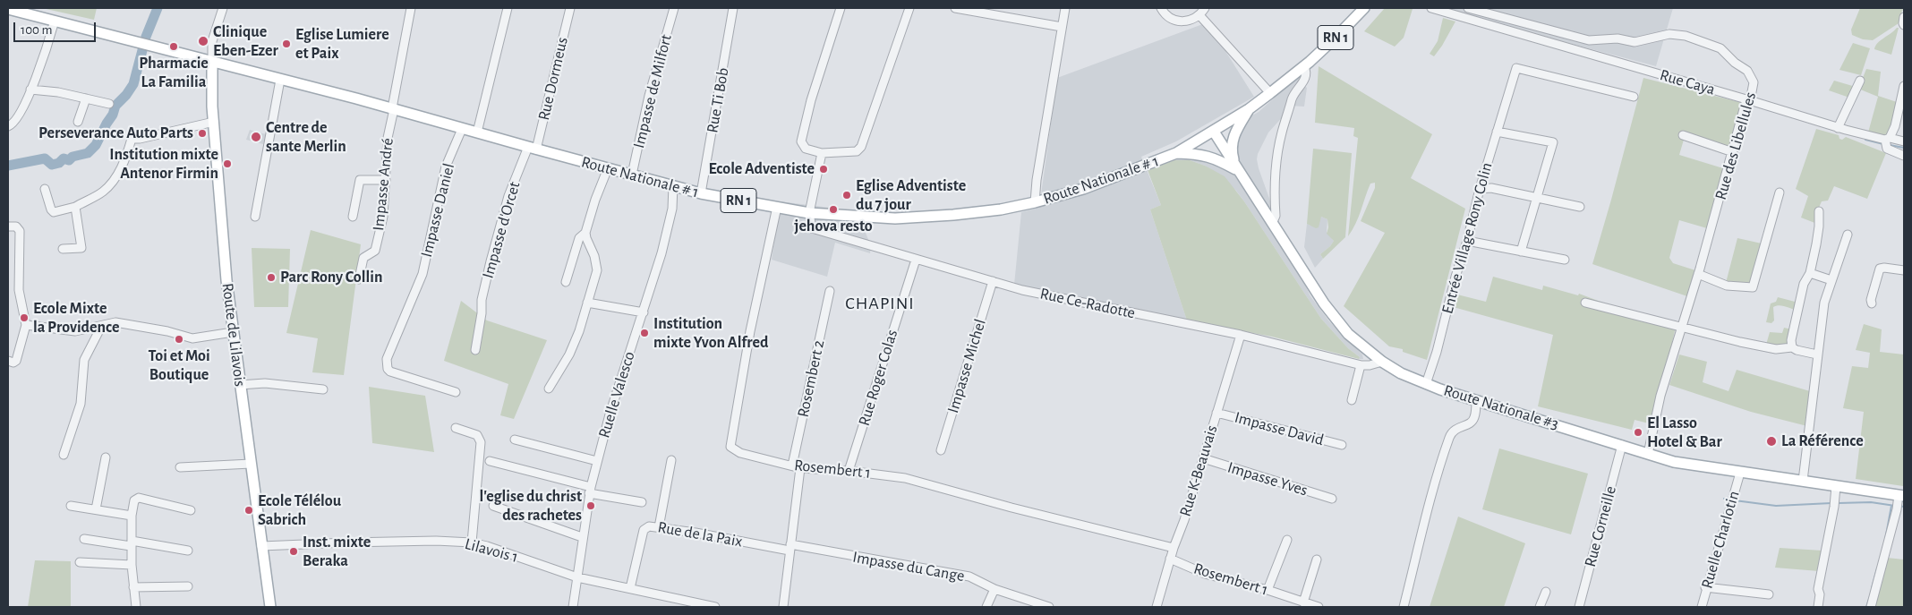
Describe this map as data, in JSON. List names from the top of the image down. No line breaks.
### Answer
{"streets":{"main road":["RN 1","Route Nationale # 1","Route de Lilavois","Route Nationale #3"],"street":["Rue Dormeus","Rue Caya","Impasse de Milfort","Rue Ti Bob","Rue des Libellules","Impasse André","Impasse Daniel","Impasse d'Orcet","Entrée Village Rony Colin","Rue Ce-Radotte","Impasse Michel","Rue Roger Colas","Rosembert 2","Ruelle Valesco","Impasse David","Rosembert 1","Rue K-Beauvais","Impasse Yves","Rue Corneille","Rue de la Paix","Ruelle Charlotin","Lilavois 1","Impasse du Cange"]},"crossings":[["Rue Dormeus","Route Nationale # 1"],["Rue Dormeus","Impasse d'Orcet"],["Rue Caya","Rue des Libellules"],["Impasse de Milfort","Route Nationale # 1"],["Rue Ti Bob","Route Nationale # 1"],["Rue des Libellules","Route Nationale #3"],["Route Nationale # 1","Impasse André"],["Route Nationale # 1","Impasse Daniel"],["Route Nationale # 1","Impasse d'Orcet"],["Route Nationale # 1","Rue Ce-Radotte"],["Route Nationale # 1","Route de Lilavois"],["Route Nationale # 1","Ruelle Valesco"],["Route Nationale # 1","Route Nationale #3"],["Route Nationale # 1","Rosembert 1"],["Entrée Village Rony Colin","Route Nationale #3"],["Rue Ce-Radotte","Impasse Michel"],["Rue Ce-Radotte","Rue Roger Colas"],["Rue Ce-Radotte","Route Nationale #3"],["Rue Ce-Radotte","Rue K-Beauvais"],["Route de Lilavois","Lilavois 1"],["Rue Roger Colas","Rosembert 1"],["Rosembert 2","Rosembert 1"],["Rosembert 2","Rue de la Paix"],["Rosembert 2","Impasse du Cange"],["Ruelle Valesco","Lilavois 1"],["Route Nationale #3","Rue Corneille"],["Route Nationale #3","Ruelle Charlotin"],["Impasse David","Rue K-Beauvais"],["Rosembert 1","Rue K-Beauvais"],["Rue K-Beauvais","Impasse Yves"],["Rue de la Paix","Lilavois 1"],["Rue de la Paix","Impasse du Cange"]],"districts":["CHAPINI"],"places":["Clinique Eben-Ezer","Eglise Lumiere et Paix","Pharmacie La Familia","Perseverance Auto Parts","Centre de sante Merlin","Institution mixte Antenor Firmin","Ecole Adventiste","Eglise Adventiste du 7 jour","jehova resto","Parc Rony Collin","Ecole Mixte la Providence","Institution mixte Yvon Alfred","Toi et Moi Boutique","El Lasso Hotel & Bar","La Référence","l'eglise du christ des rachetes","Ecole Télélou Sabrich","Inst. mixte Beraka"],"scale_bar":"100 m"}
